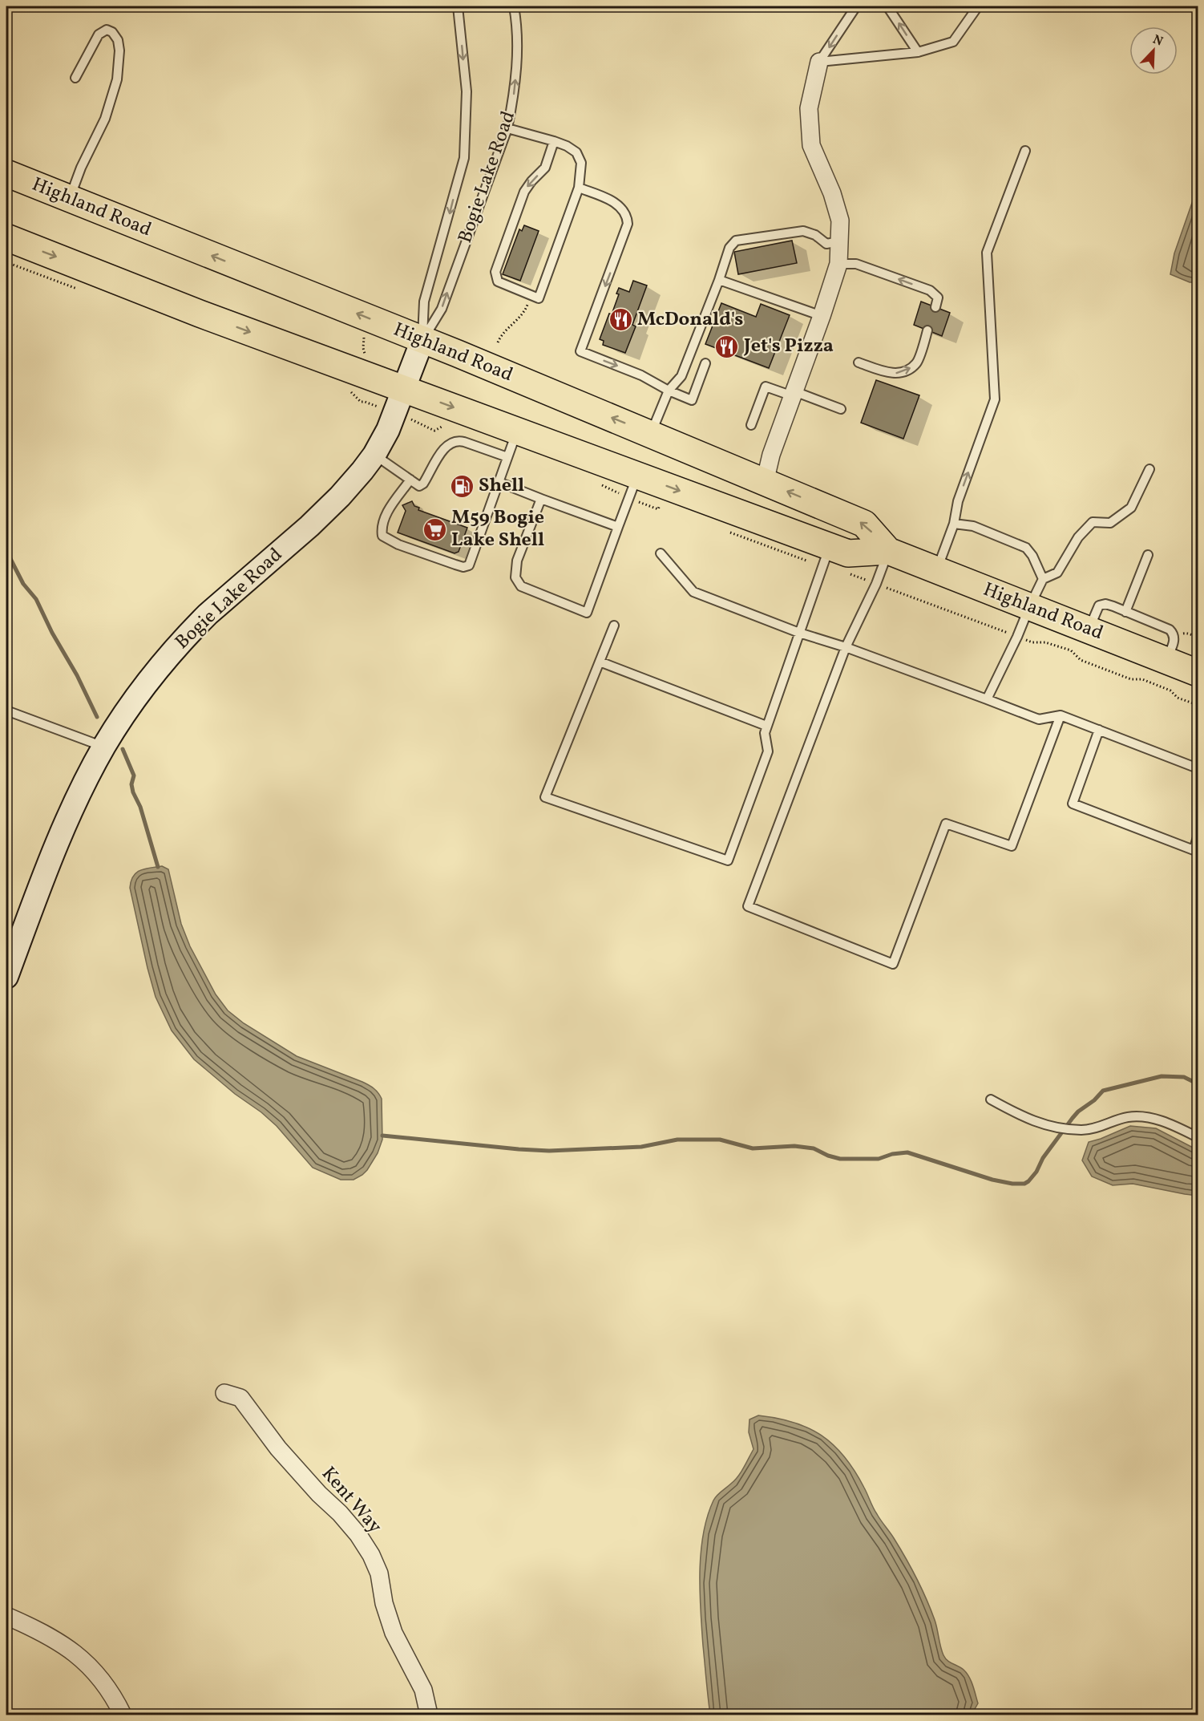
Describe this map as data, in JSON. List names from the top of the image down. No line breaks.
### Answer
{"streets":{"highway":["Highland Road"],"main road":["Bogie Lake Road"],"street":["Kent Way"]},"crossings":[["Bogie Lake Road","Highland Road"]],"places":{"restaurant":["McDonald's","Jet's Pizza"],"fuel station":["Shell"],"supermarket":["M59 Bogie Lake Shell"]},"north":"top right"}
